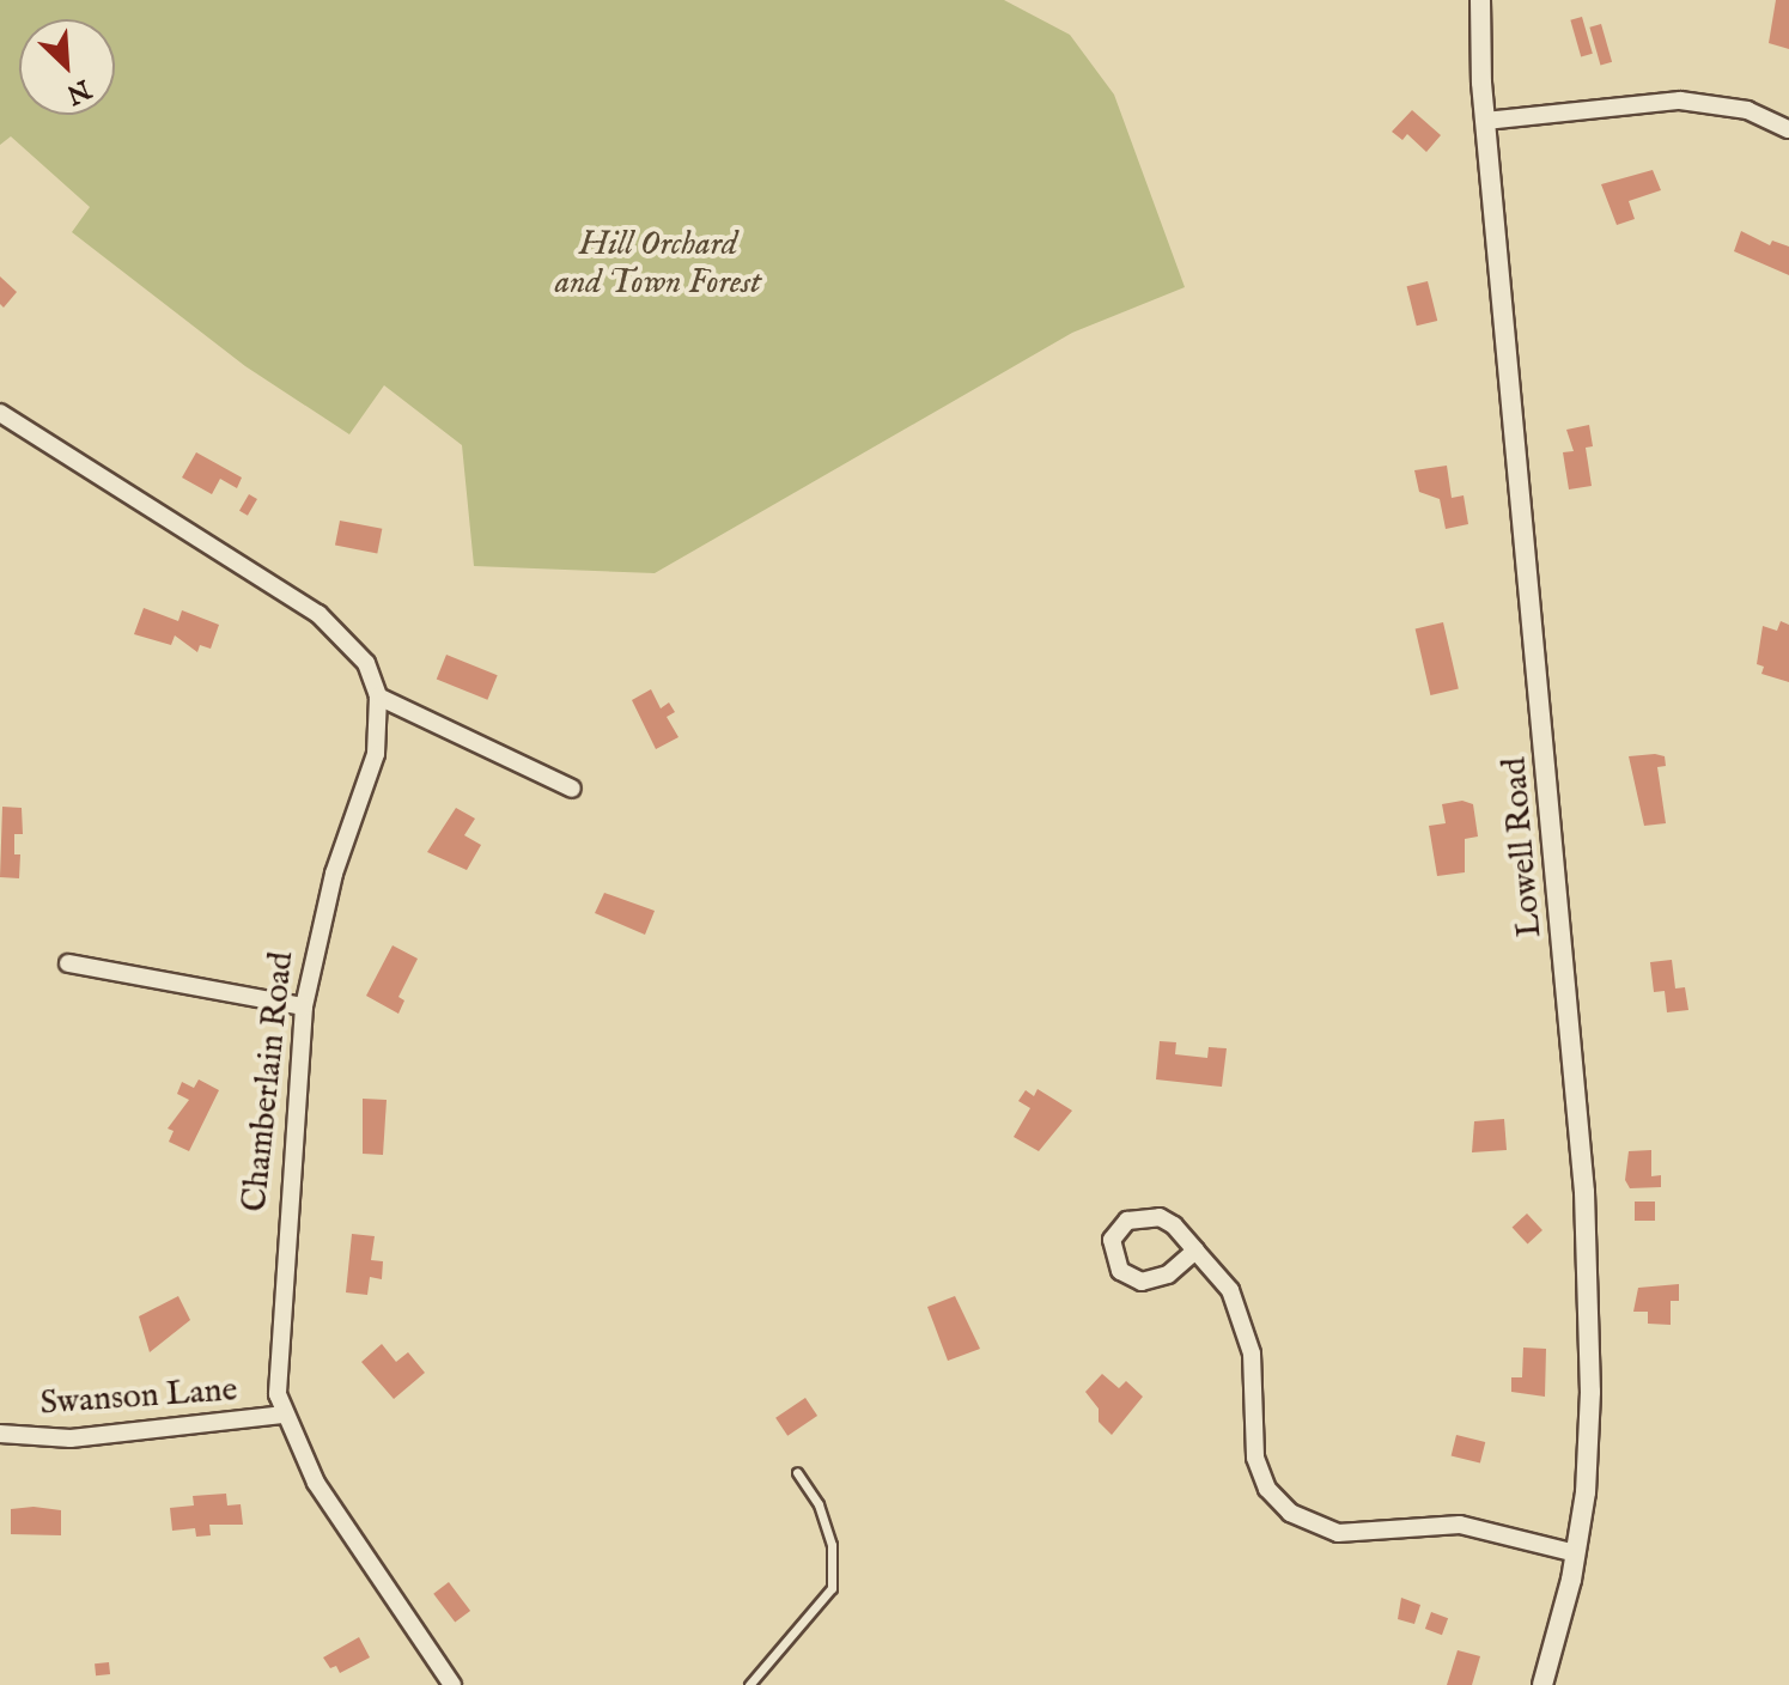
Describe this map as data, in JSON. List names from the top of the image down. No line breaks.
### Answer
{"streets":{"street":["Lowell Road","Chamberlain Road","Swanson Lane"]},"crossings":[["Chamberlain Road","Swanson Lane"]],"parks":["Hill Orchard and Town Forest"],"north":"bottom right"}
